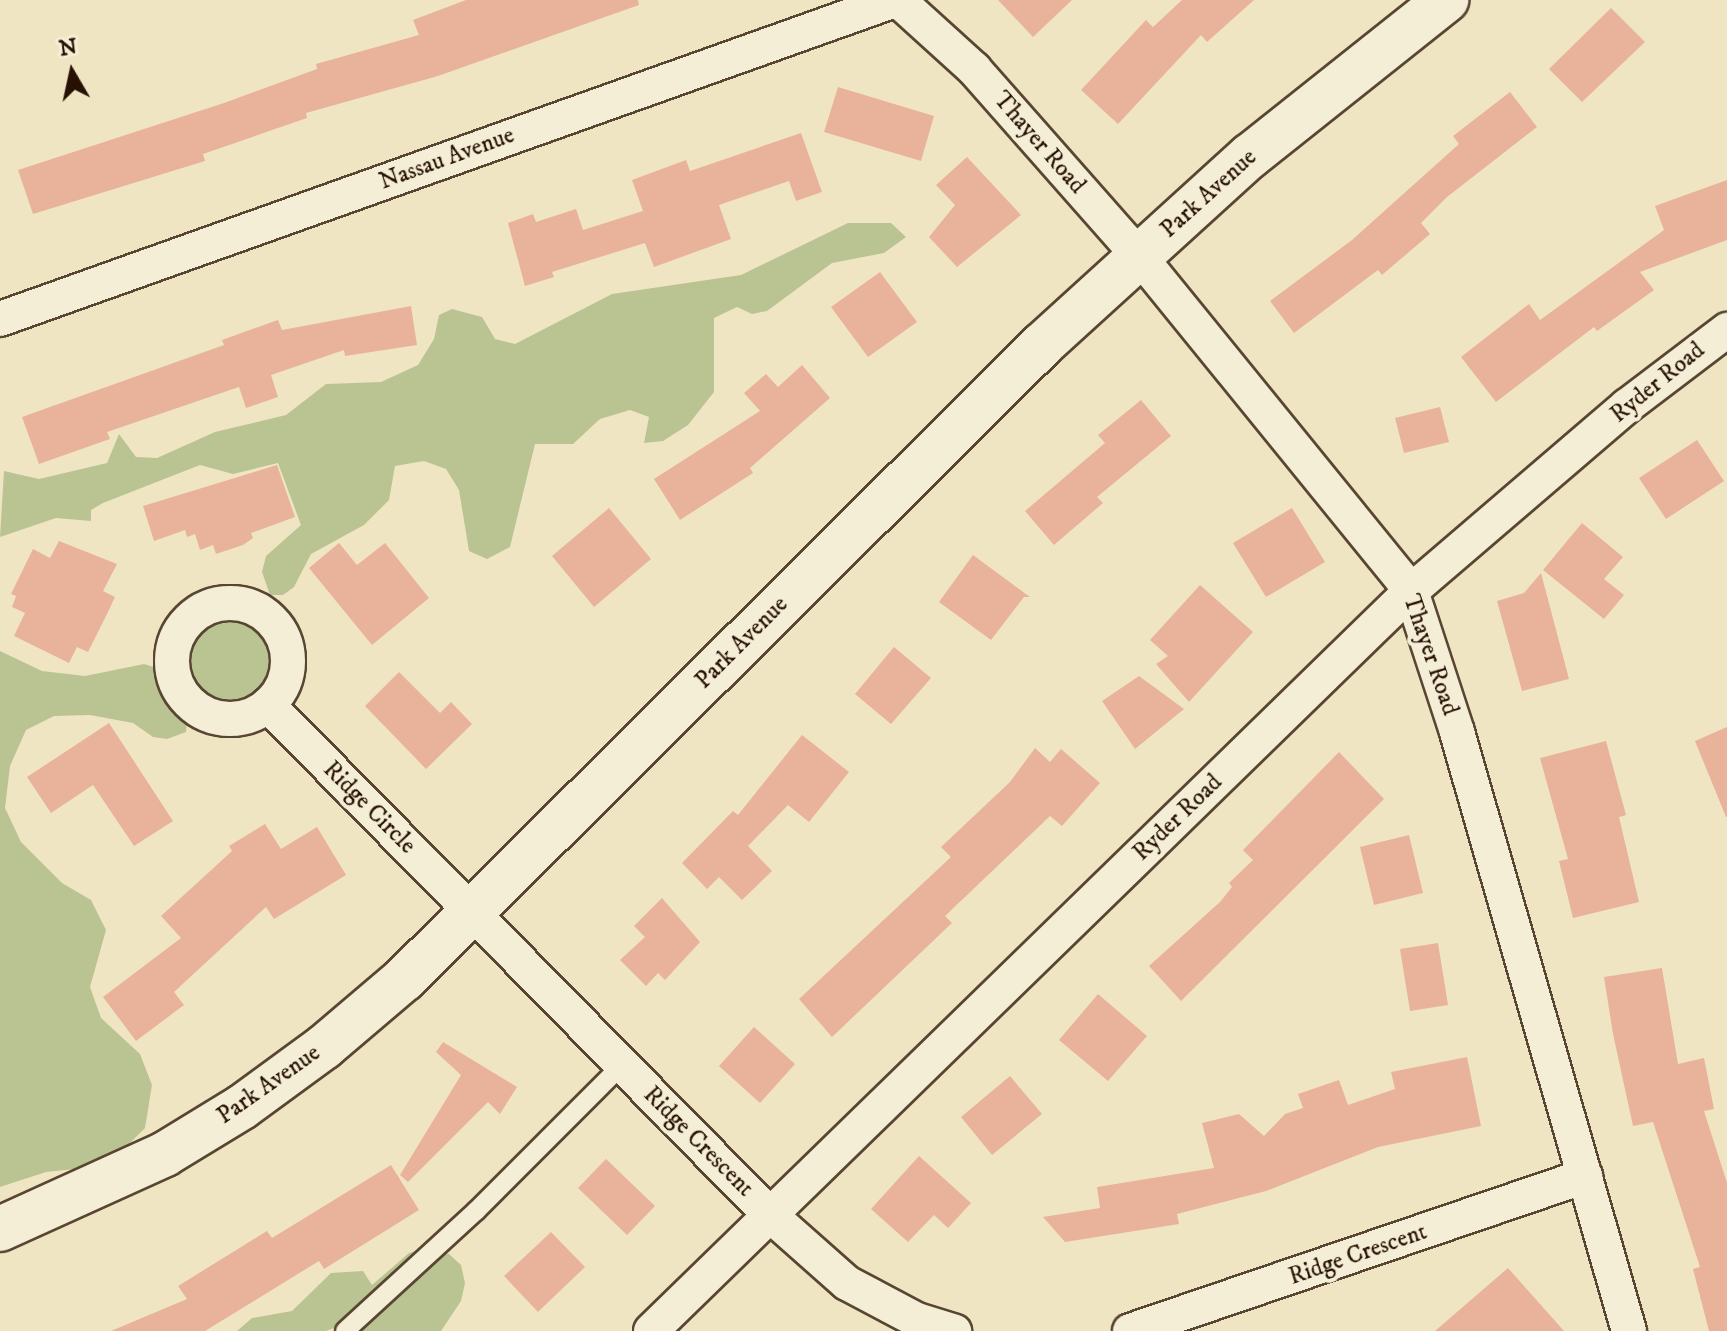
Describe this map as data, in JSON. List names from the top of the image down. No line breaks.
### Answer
{"streets":{"street":["Thayer Road","Nassau Avenue","Park Avenue","Ryder Road","Ridge Circle","Ridge Crescent"]},"crossings":[["Thayer Road","Nassau Avenue"],["Thayer Road","Park Avenue"],["Thayer Road","Ryder Road"],["Thayer Road","Ridge Crescent"],["Park Avenue","Ridge Circle"],["Park Avenue","Ridge Crescent"],["Ryder Road","Ridge Crescent"],["Ridge Circle","Ridge Crescent"]],"north":"top"}
